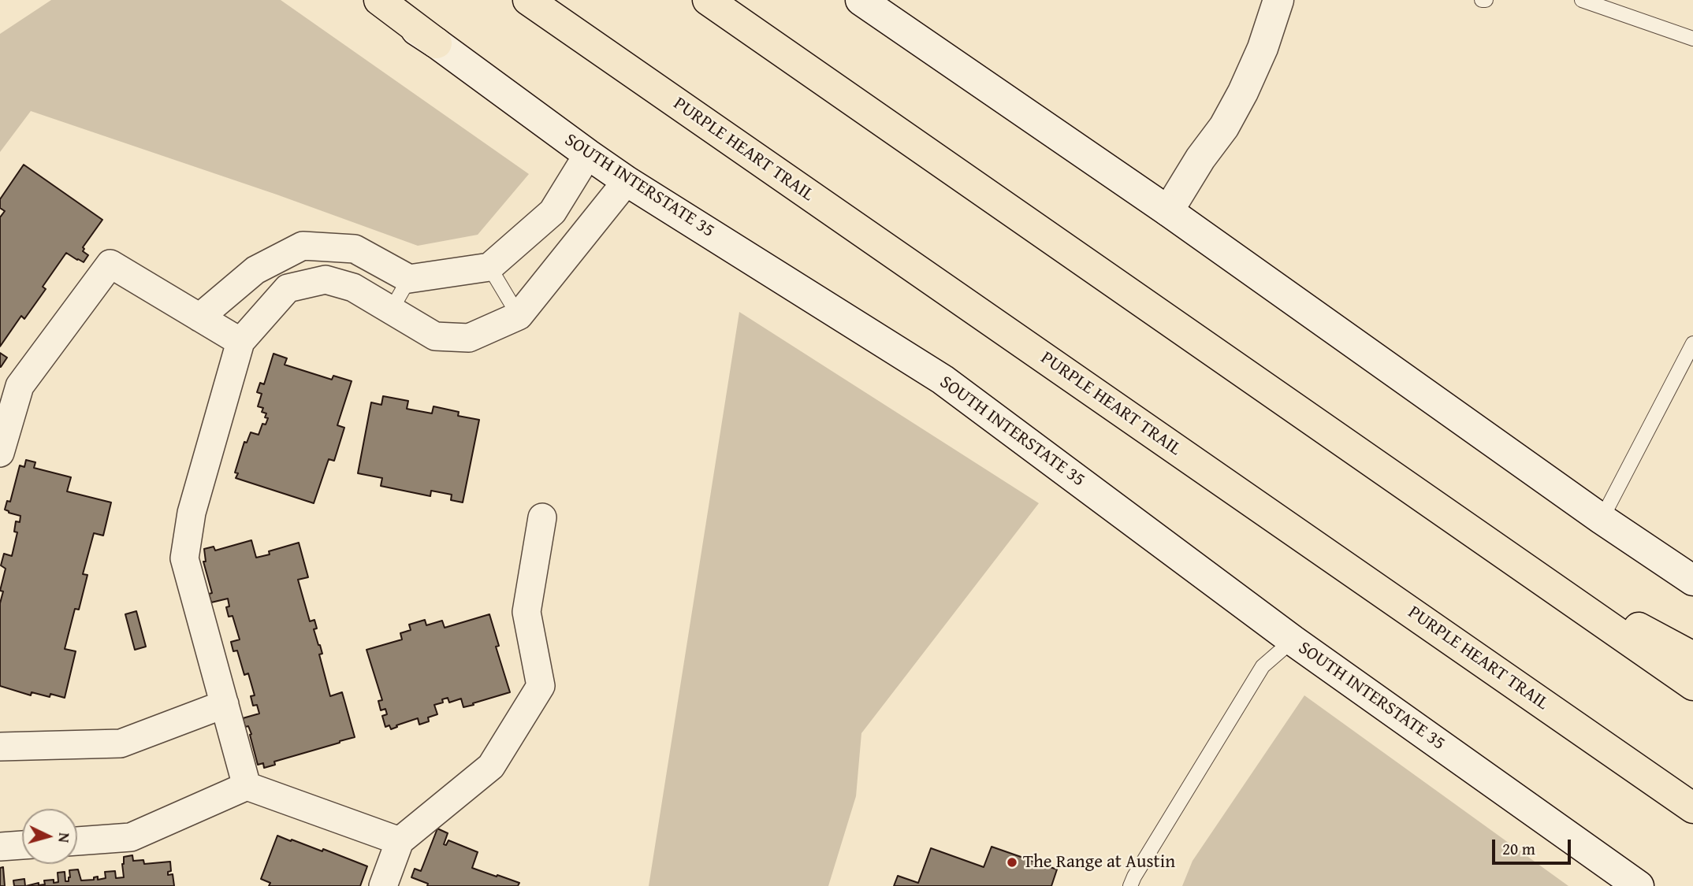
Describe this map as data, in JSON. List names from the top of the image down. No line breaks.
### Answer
{"streets":{"highway":["PURPLE HEART TRAIL"],"main road":["SOUTH INTERSTATE 35"]},"places":["The Range at Austin"],"scale_bar":"20 m","north":"right"}
